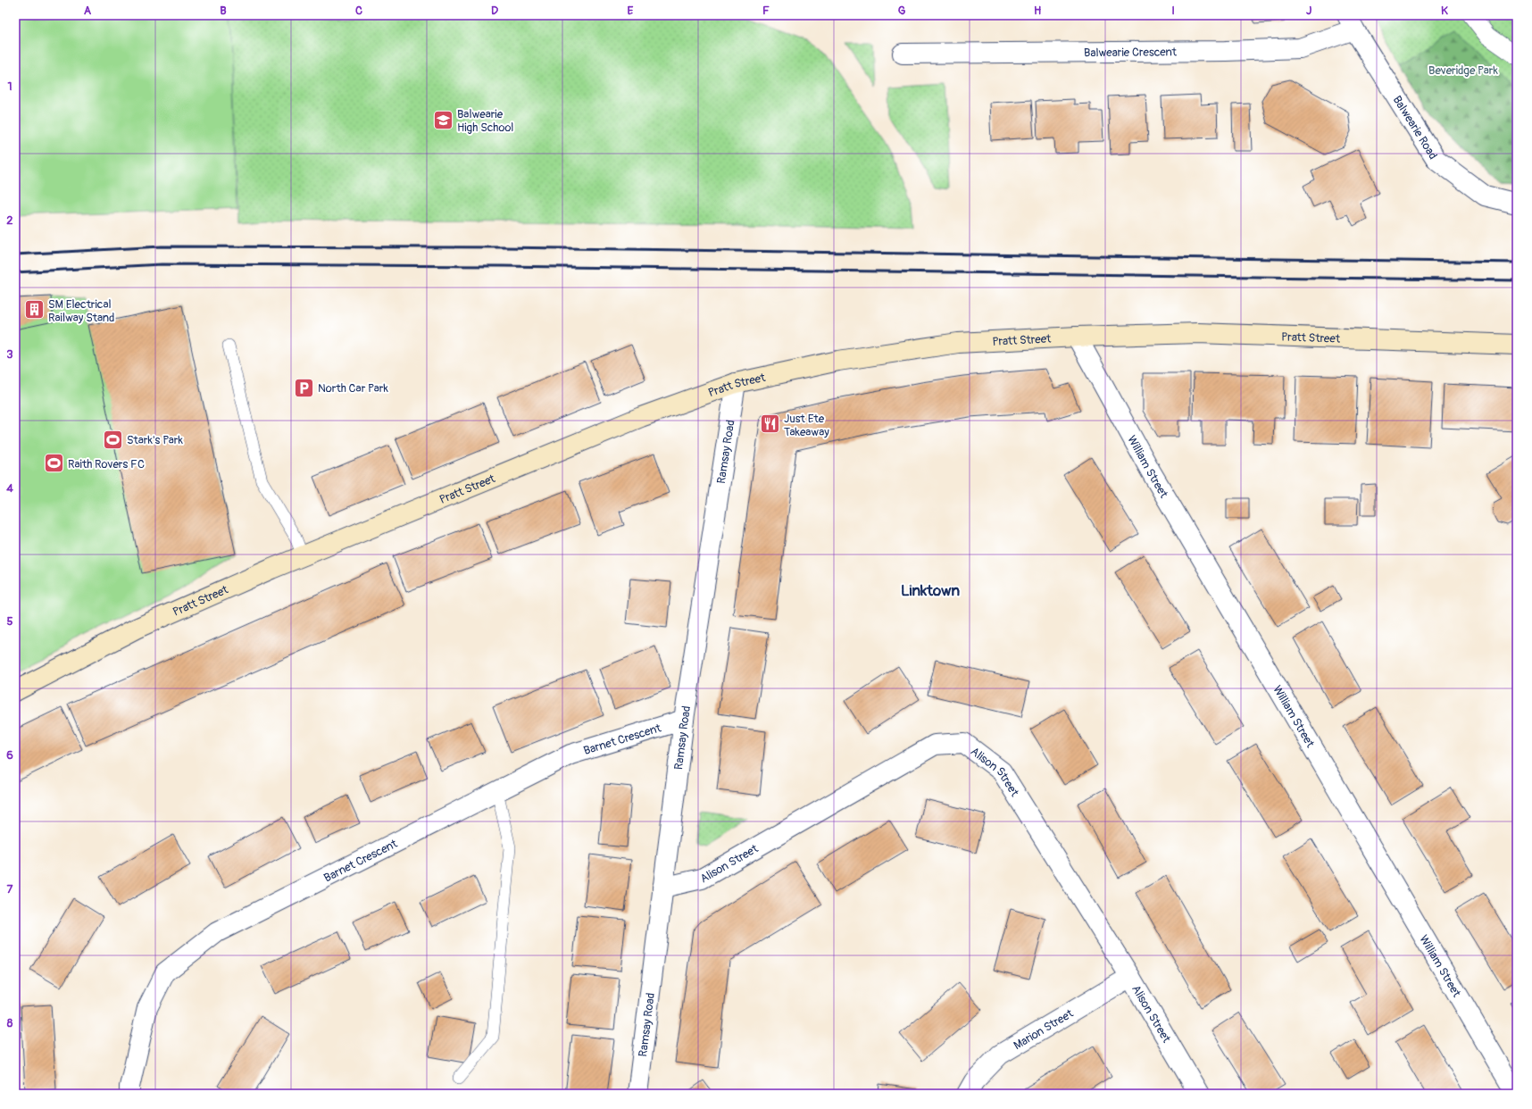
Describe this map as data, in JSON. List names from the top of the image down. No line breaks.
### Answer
{"streets":{"main road":["Pratt Street"],"street":["Balwearie Crescent","Balwearie Road","Ramsay Road","William Street","Barnet Crescent","Alison Street","Marion Street"]},"crossings":[["Balwearie Crescent","Balwearie Road"],["Pratt Street","Ramsay Road"],["Pratt Street","William Street"],["Ramsay Road","Barnet Crescent"],["Ramsay Road","Alison Street"],["Alison Street","Marion Street"]],"districts":["Linktown"],"parks":["Beveridge Park"],"places":{"school or university":["Balwearie High School"],"building":["SM Electrical Railway Stand"],"parking":["North Car Park"],"restaurant":["Just Ete Takeaway"],"sports":["Stark's Park","Raith Rovers FC"]},"grid":{"columns":["A","B","C","D","E","F","G","H","I","J","K"],"rows":["1","2","3","4","5","6","7","8"]}}
